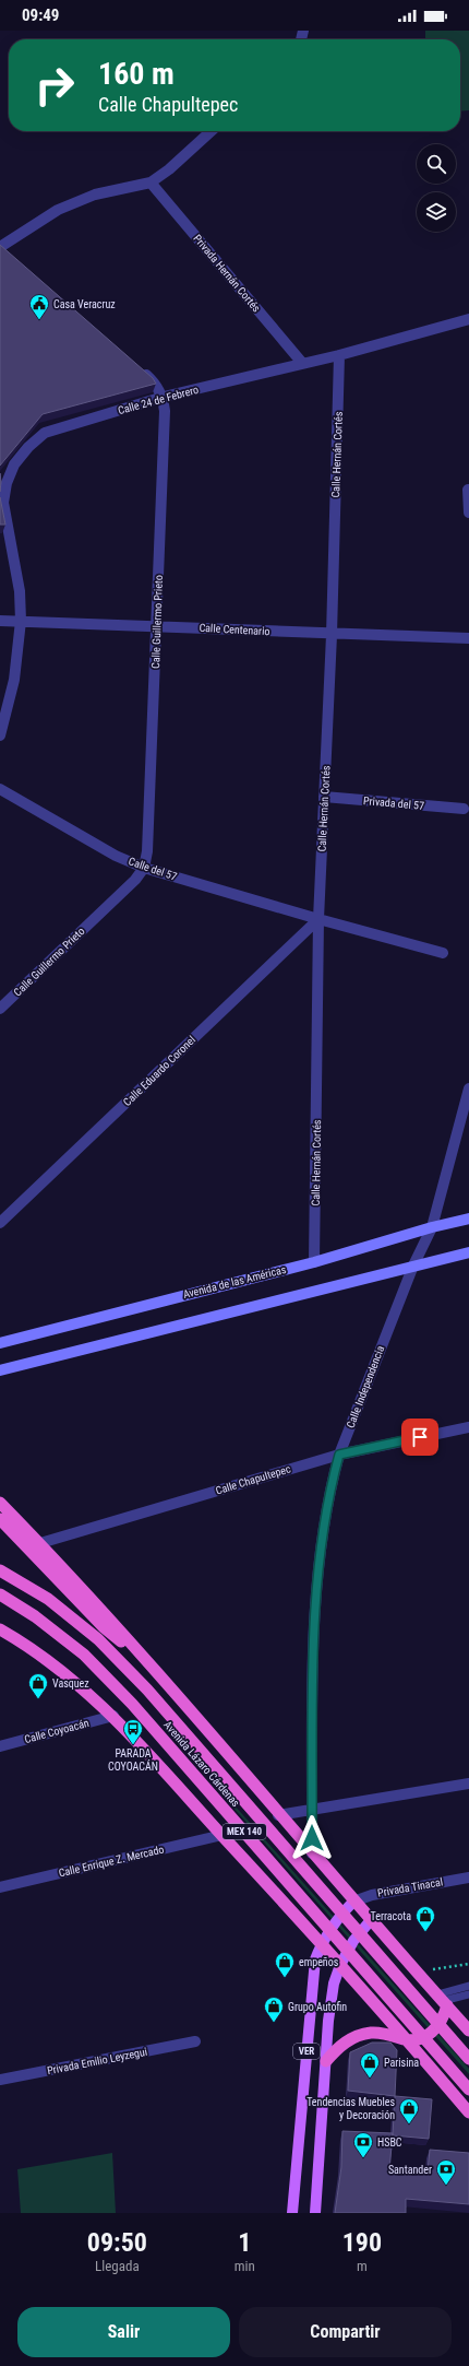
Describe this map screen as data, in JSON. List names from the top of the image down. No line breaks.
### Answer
{"streets":{"highway":["Avenida Lázaro Cárdenas","MEX 140"],"main road":["Avenida de las Américas","VER"],"street":["Privada Hernán Cortés","Calle 24 de Febrero","Calle Hernán Cortés","Calle Guillermo Prieto","Calle Centenario","Privada del 57","Calle del 57","Calle Eduardo Coronel","Calle Independencia","Calle Chapultepec","Calle Coyoacán","Calle Enrique Z. Mercado","Privada Tinacal","Privada Emilio Leyzegui"]},"crossings":[["Privada Hernán Cortés","Calle 24 de Febrero"],["Calle 24 de Febrero","Calle Hernán Cortés"],["Calle 24 de Febrero","Calle Guillermo Prieto"],["Calle 24 de Febrero","Calle Centenario"],["Calle Hernán Cortés","Calle Centenario"],["Calle Hernán Cortés","Privada del 57"],["Calle Hernán Cortés","Calle del 57"],["Calle Hernán Cortés","Calle Eduardo Coronel"],["Calle Hernán Cortés","Avenida de las Américas"],["Calle Guillermo Prieto","Calle Centenario"],["Calle Guillermo Prieto","Calle del 57"],["Calle del 57","Calle Eduardo Coronel"],["Avenida de las Américas","Calle Independencia"],["Calle Independencia","Calle Chapultepec"],["Calle Independencia","MEX 140"],["Calle Chapultepec","MEX 140"],["Calle Coyoacán","MEX 140"],["MEX 140","Calle Enrique Z. Mercado"],["MEX 140","Privada Tinacal"],["MEX 140","VER"],["Privada Tinacal","VER"]],"places":{"public building":["Casa Veracruz"],"shop":["Vasquez","Terracota","empeños","Grupo Autofin","Parisina","Tendencias Muebles y Decoración"],"bus stop":["PARADA COYOACÁN"],"bank":["HSBC","Santander"]},"page":{"status":"09:49","turn":["160 m","Calle Chapultepec"],"eta":["09:50","Llegada","1","min","190","m"],"buttons":["Salir","Compartir"]}}
